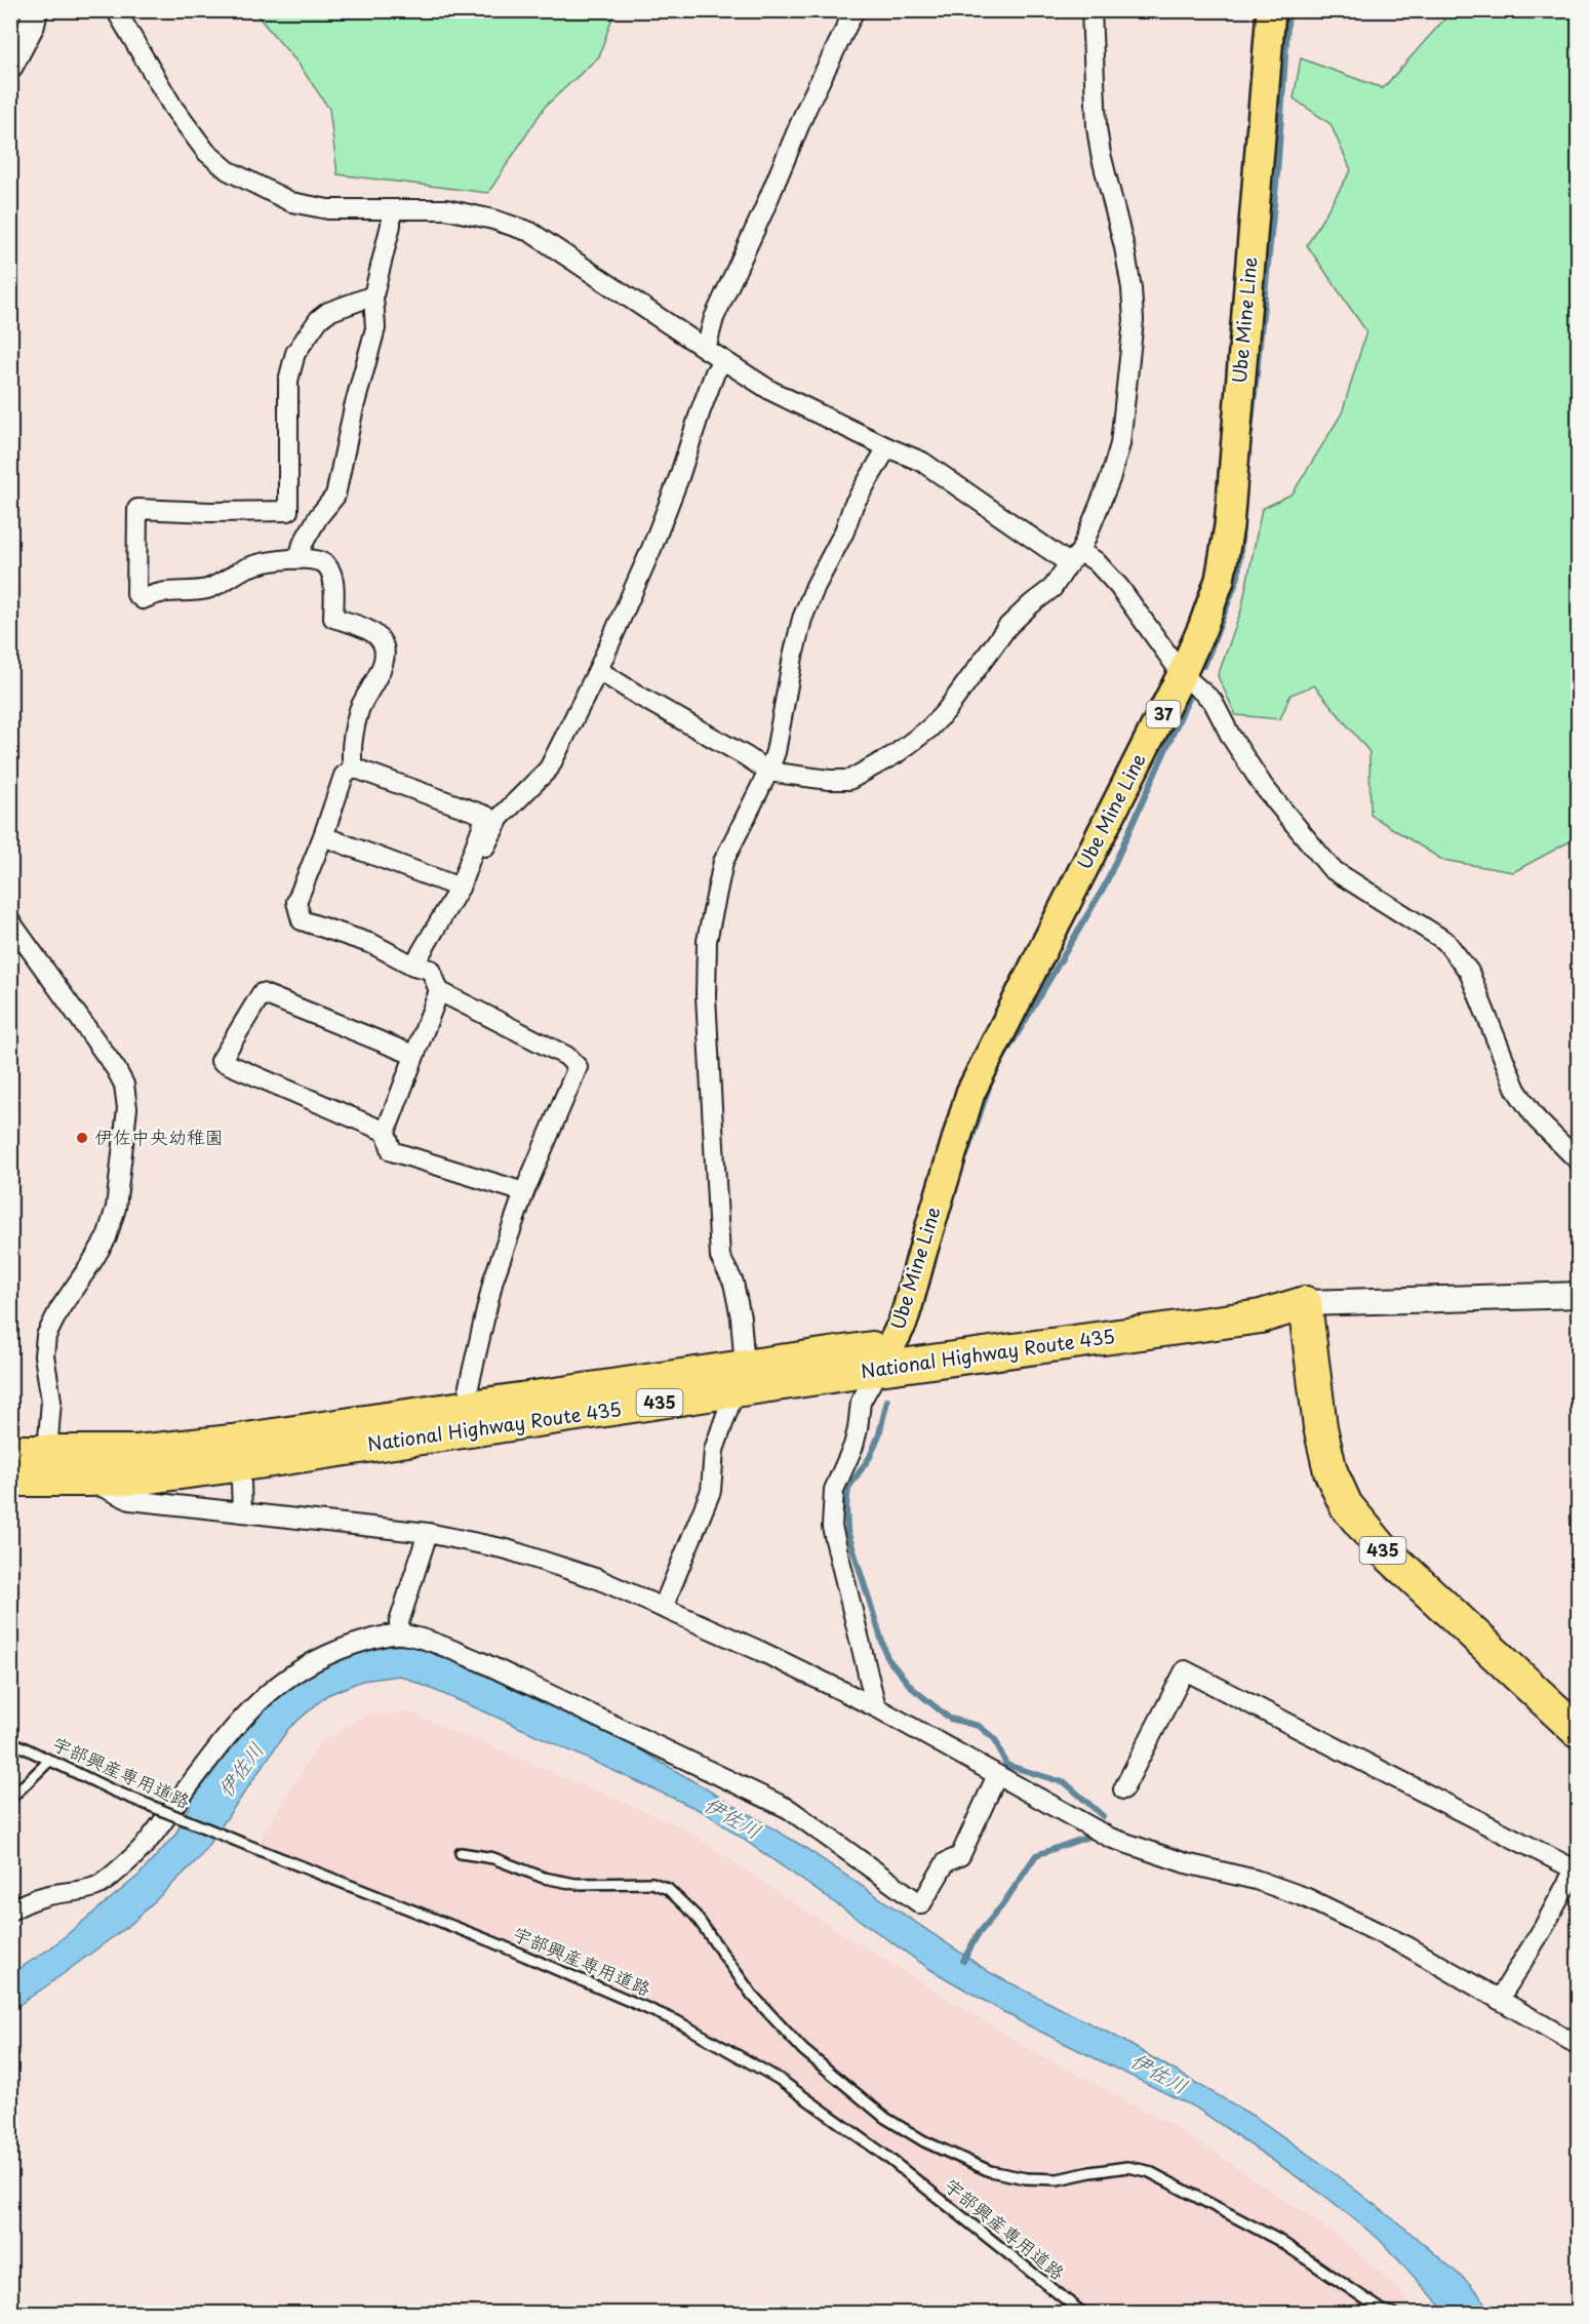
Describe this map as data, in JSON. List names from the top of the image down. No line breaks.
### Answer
{"streets":{"highway":["National Highway Route 435","435"],"main road":["Ube Mine Line","37"],"lane":["宇部興産専用道路"]},"crossings":[["Ube Mine Line","National Highway Route 435"],["National Highway Route 435","435"]],"water":["伊佐川"],"places":["伊佐中央幼稚園"]}
